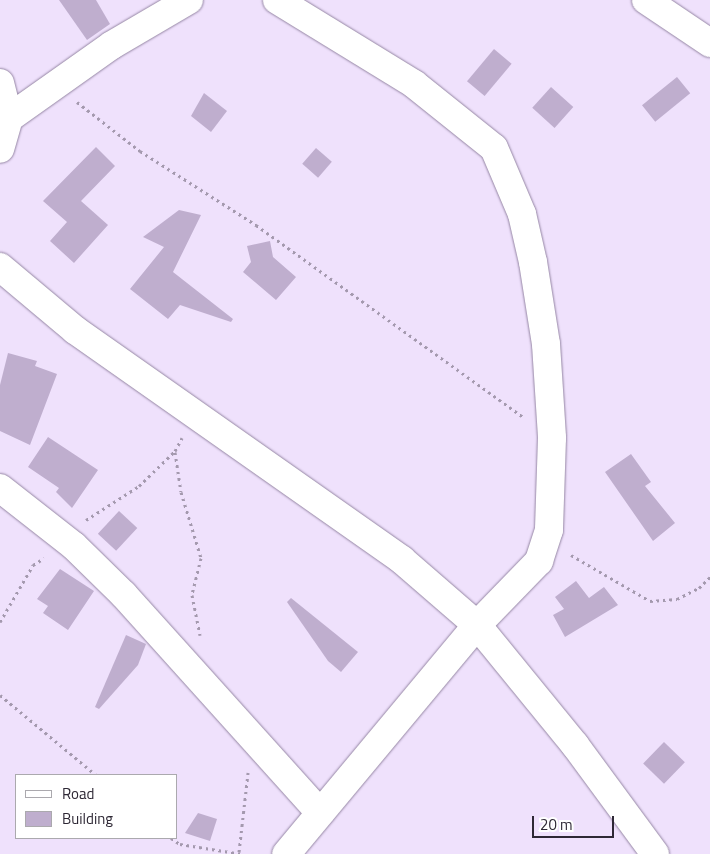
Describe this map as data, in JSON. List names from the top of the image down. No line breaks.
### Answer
{"legend":["Road","Building"],"scale_bar":"20 m"}
